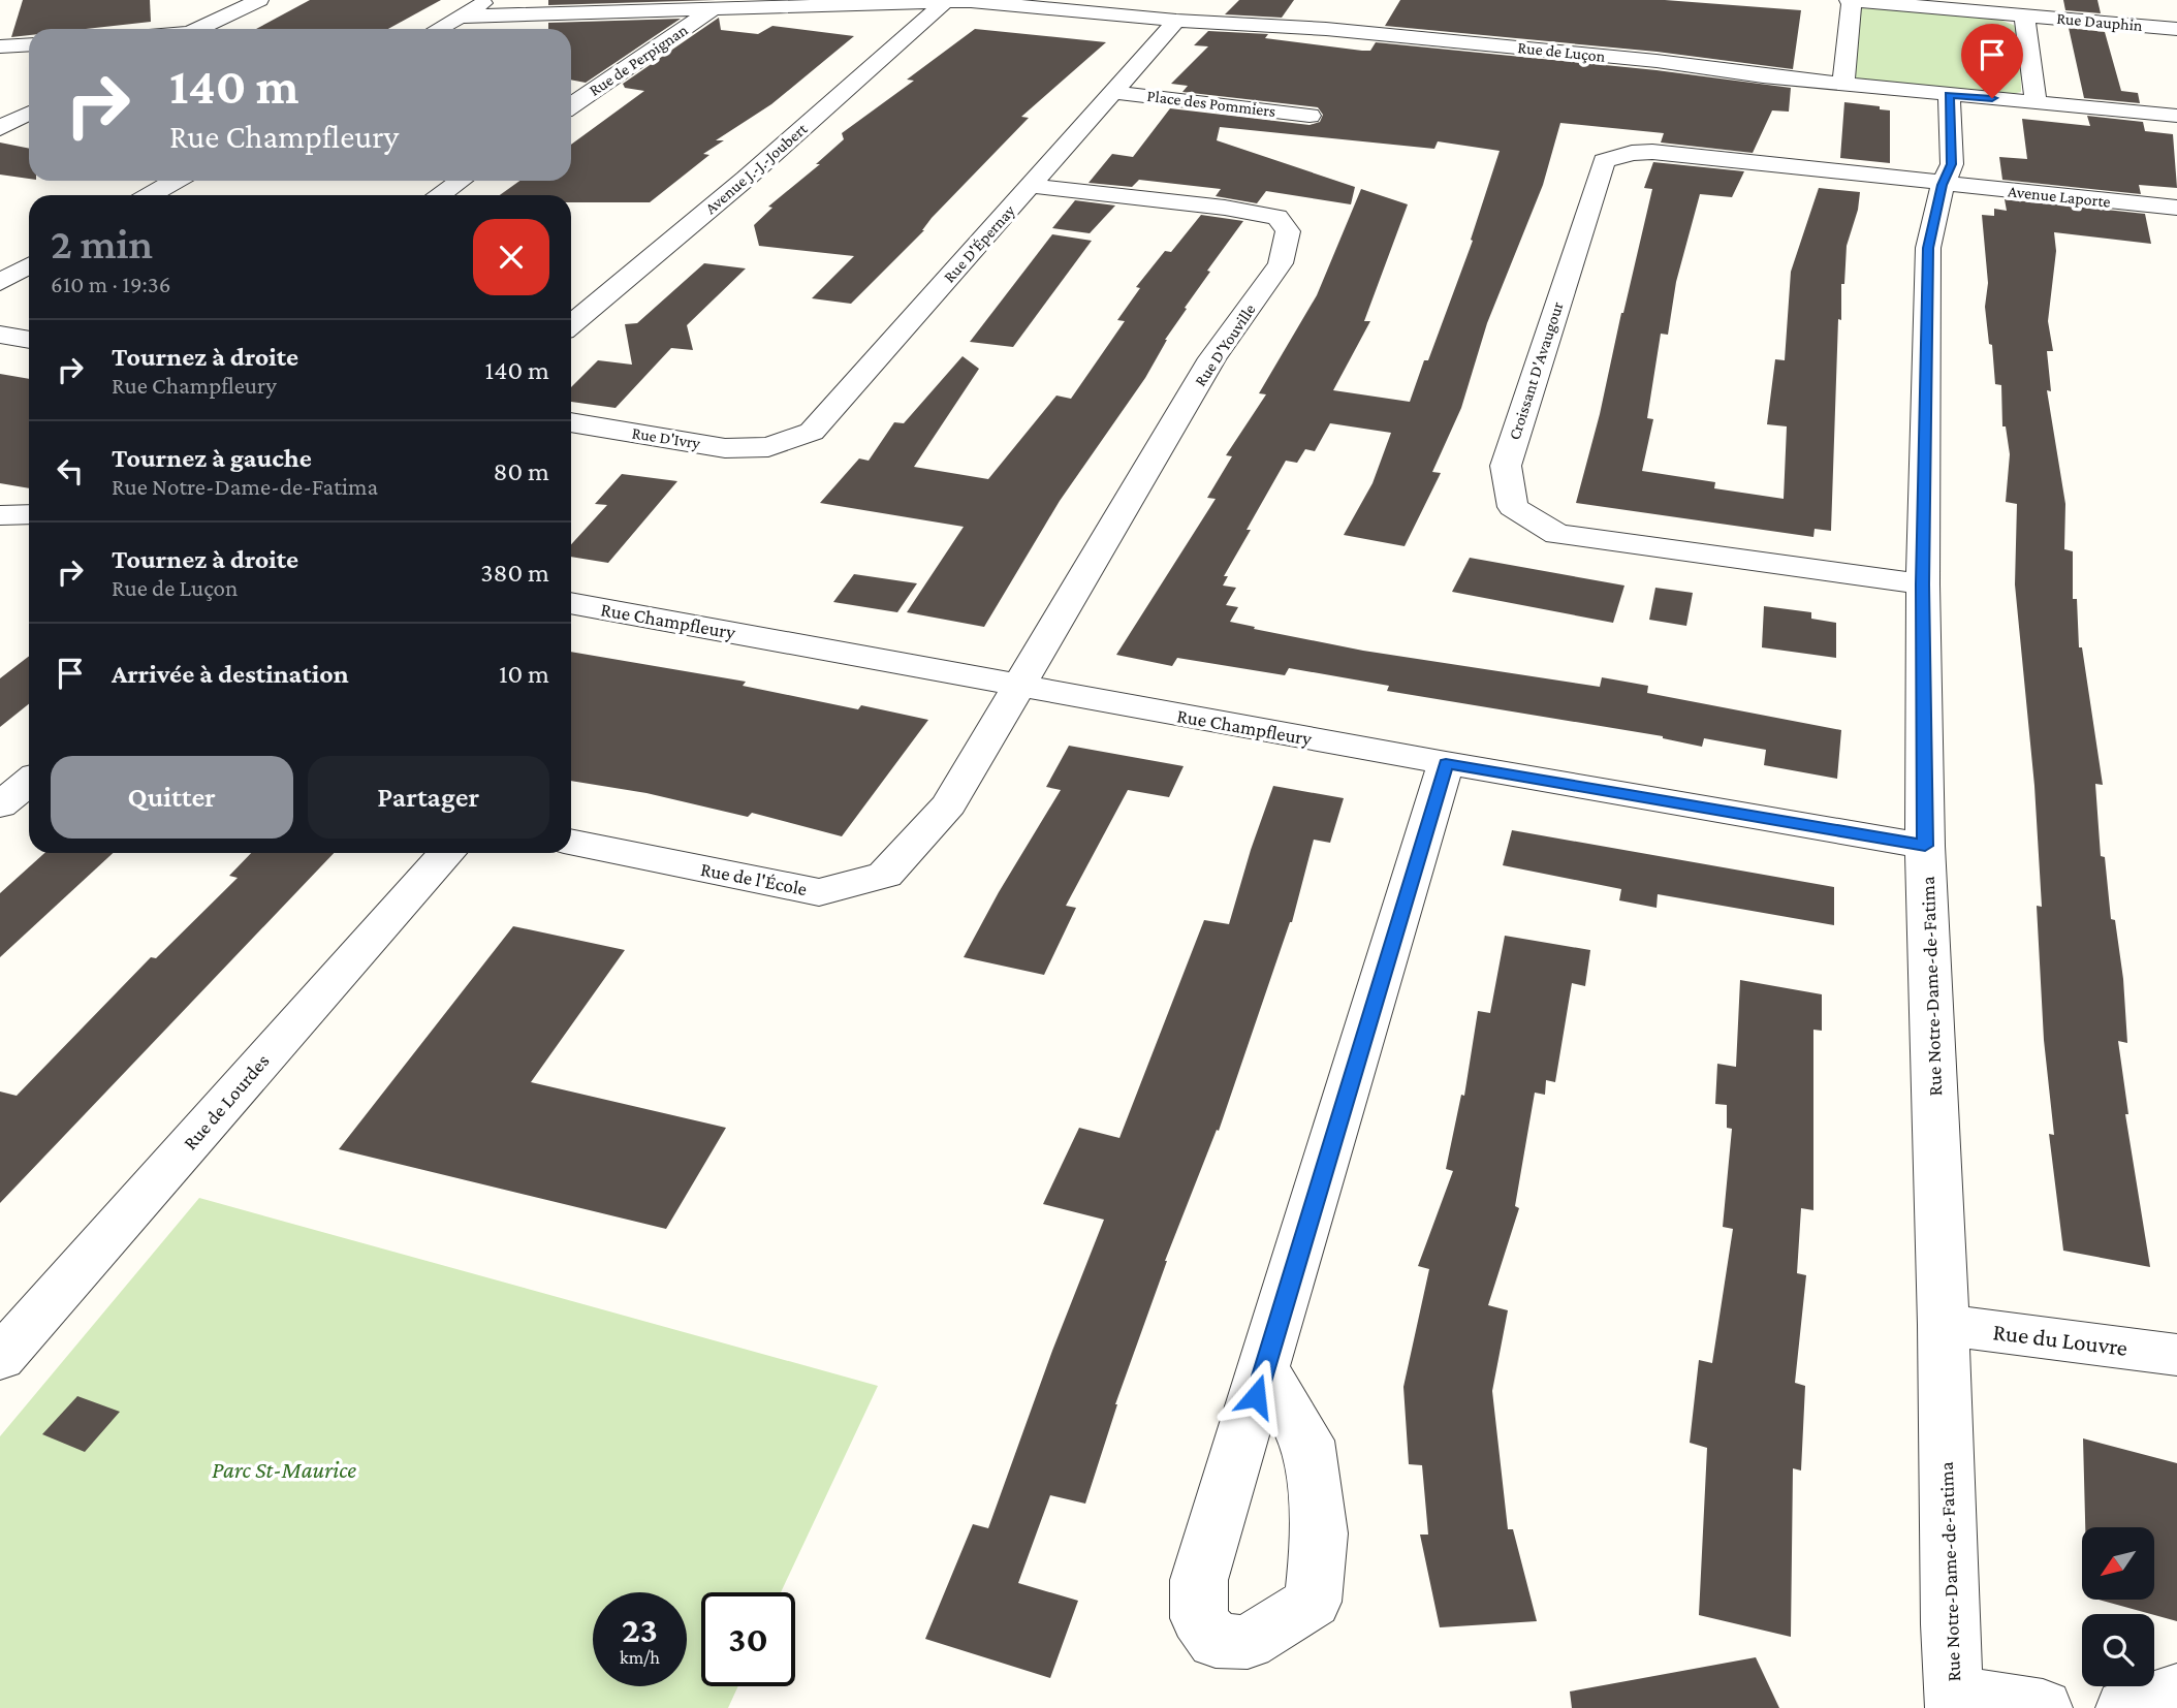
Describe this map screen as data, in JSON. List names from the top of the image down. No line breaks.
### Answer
{"streets":{"street":["Rue Dauphin","Rue de Luçon","Rue de Perpignan","Place des Pommiers","Avenue J.-J.-Joubert","Avenue Laporte","Rue D'Épernay","Rue D'Youville","Croissant D'Avaugour","Rue D'Ivry","Rue Champfleury","Rue de l'École","Rue Notre-Dame-de-Fatima","Rue de Lourdes","Rue du Louvre"]},"crossings":[["Rue de Luçon","Rue de Perpignan"],["Rue de Luçon","Avenue J.-J.-Joubert"],["Rue de Luçon","Rue D'Épernay"],["Rue de Luçon","Rue Notre-Dame-de-Fatima"],["Place des Pommiers","Rue D'Épernay"],["Avenue Laporte","Croissant D'Avaugour"],["Avenue Laporte","Rue Notre-Dame-de-Fatima"],["Rue D'Épernay","Rue D'Youville"],["Rue D'Épernay","Rue D'Ivry"],["Rue D'Youville","Rue Champfleury"],["Rue D'Youville","Rue de l'École"],["Croissant D'Avaugour","Rue Notre-Dame-de-Fatima"],["Rue Champfleury","Rue de l'École"],["Rue Champfleury","Rue Notre-Dame-de-Fatima"],["Rue Notre-Dame-de-Fatima","Rue du Louvre"]],"parks":["Parc St-Maurice"],"north":"bottom left","page":{"turn":["140 m","Rue Champfleury"],"heading":["2 min","610 m · 19:36"],"list":[{"name":"Tournez à droite","note":"Rue Champfleury","value":"140 m"},{"name":"Tournez à gauche","note":"Rue Notre-Dame-de-Fatima","value":"80 m"},{"name":"Tournez à droite","note":"Rue de Luçon","value":"380 m"},{"name":"Arrivée à destination","value":"10 m"}],"buttons":["Quitter","Partager"],"speed":"23 km/h","limit":"30"}}
